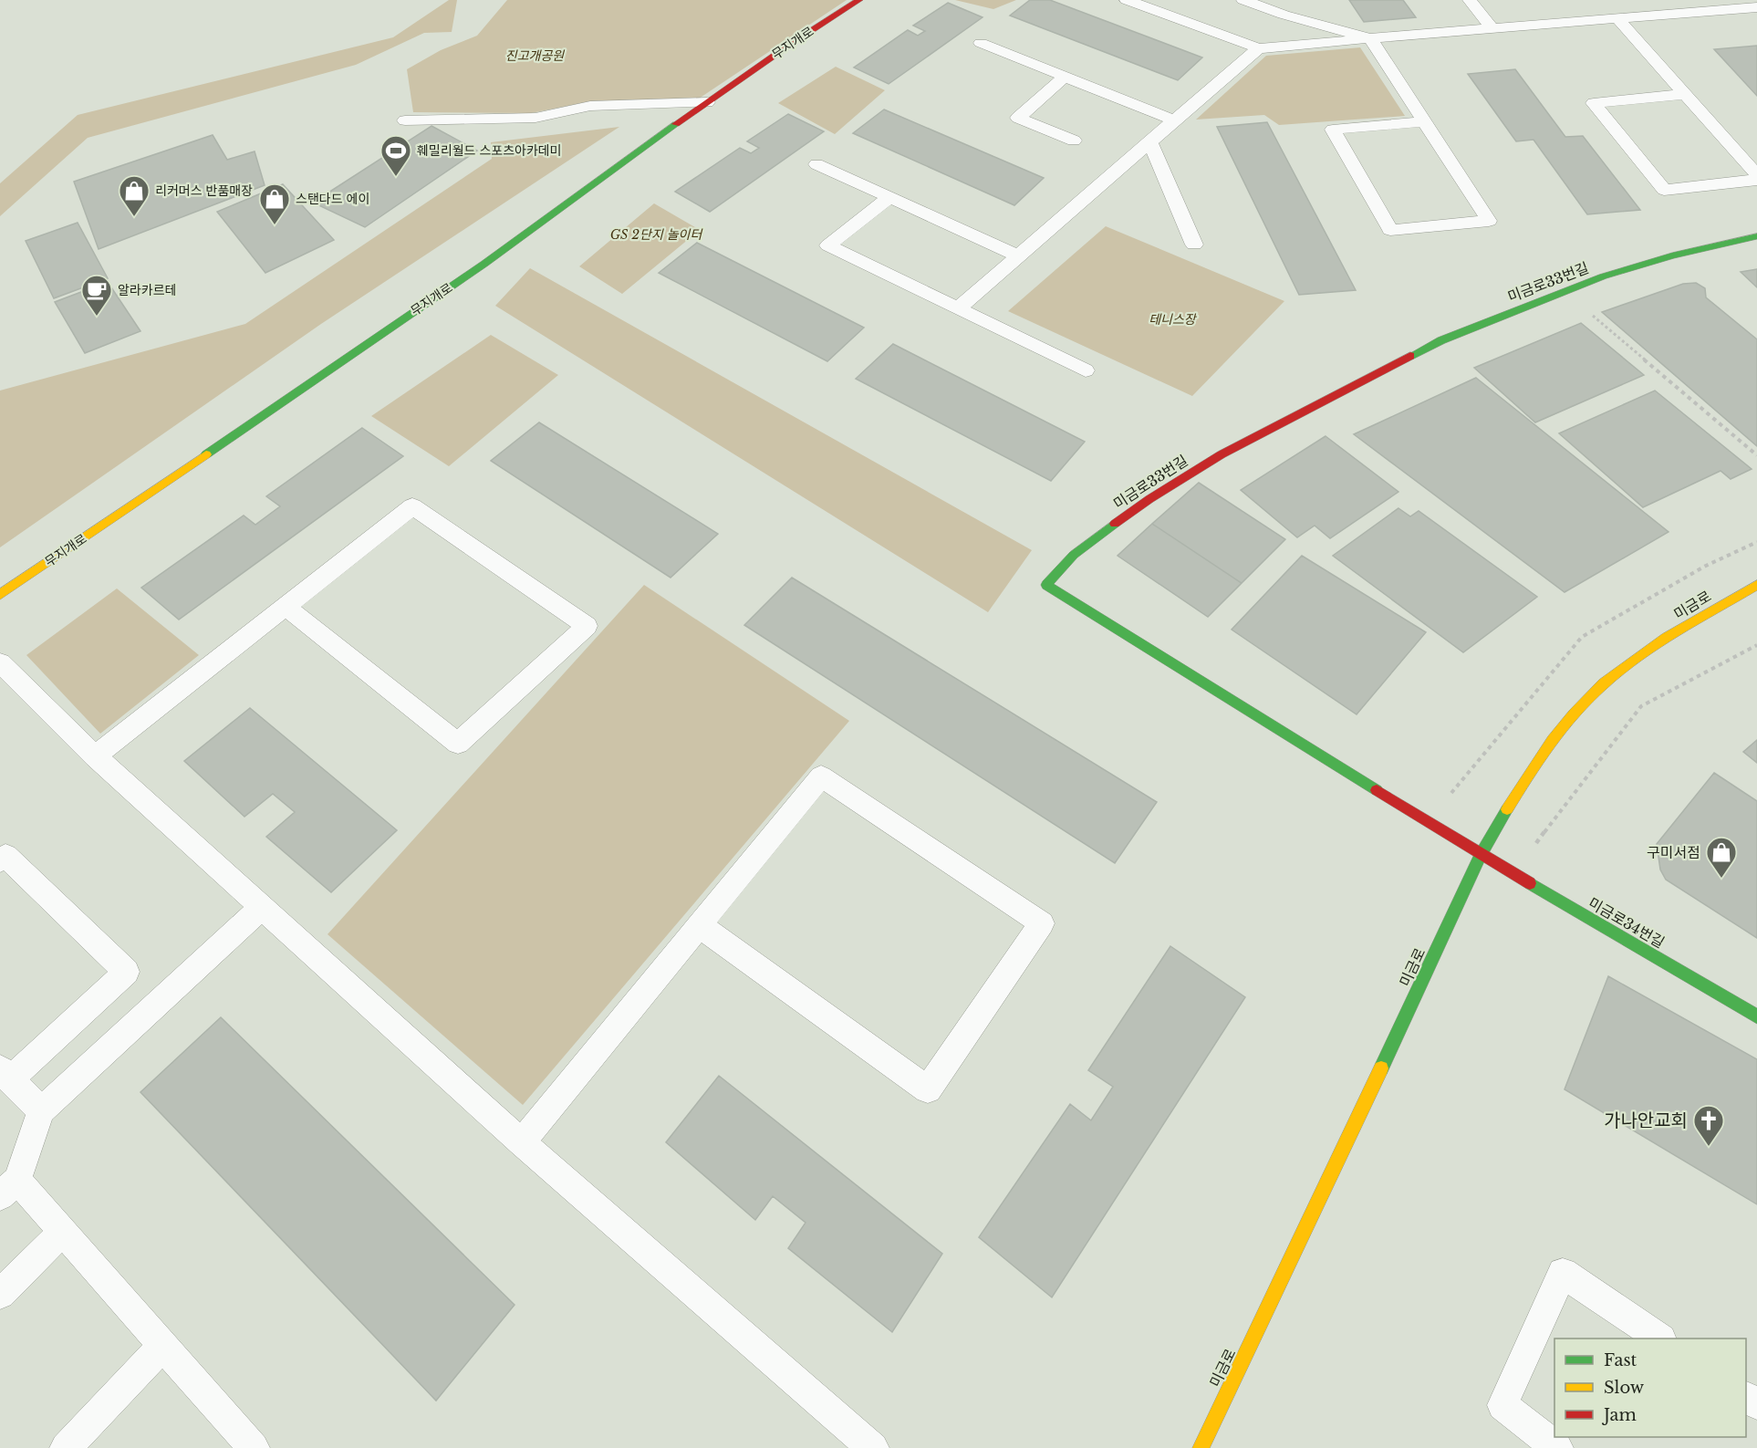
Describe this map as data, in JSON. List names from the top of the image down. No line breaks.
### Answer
{"streets":{"street":["무지개로","미금로33번길","미금로","미금로34번길"]},"crossings":[["미금로33번길","미금로"],["미금로33번길","미금로34번길"],["미금로","미금로34번길"]],"parks":["진고개공원","GS 2단지 놀이터","테니스장"],"places":{"sports":["훼밀리월드 스포츠아카데미"],"shop":["리커머스 반품매장","스탠다드 에이","구미서점"],"cafe":["알라카르테"],"church":["가나안교회"]},"legend":["Fast","Slow","Jam"]}
